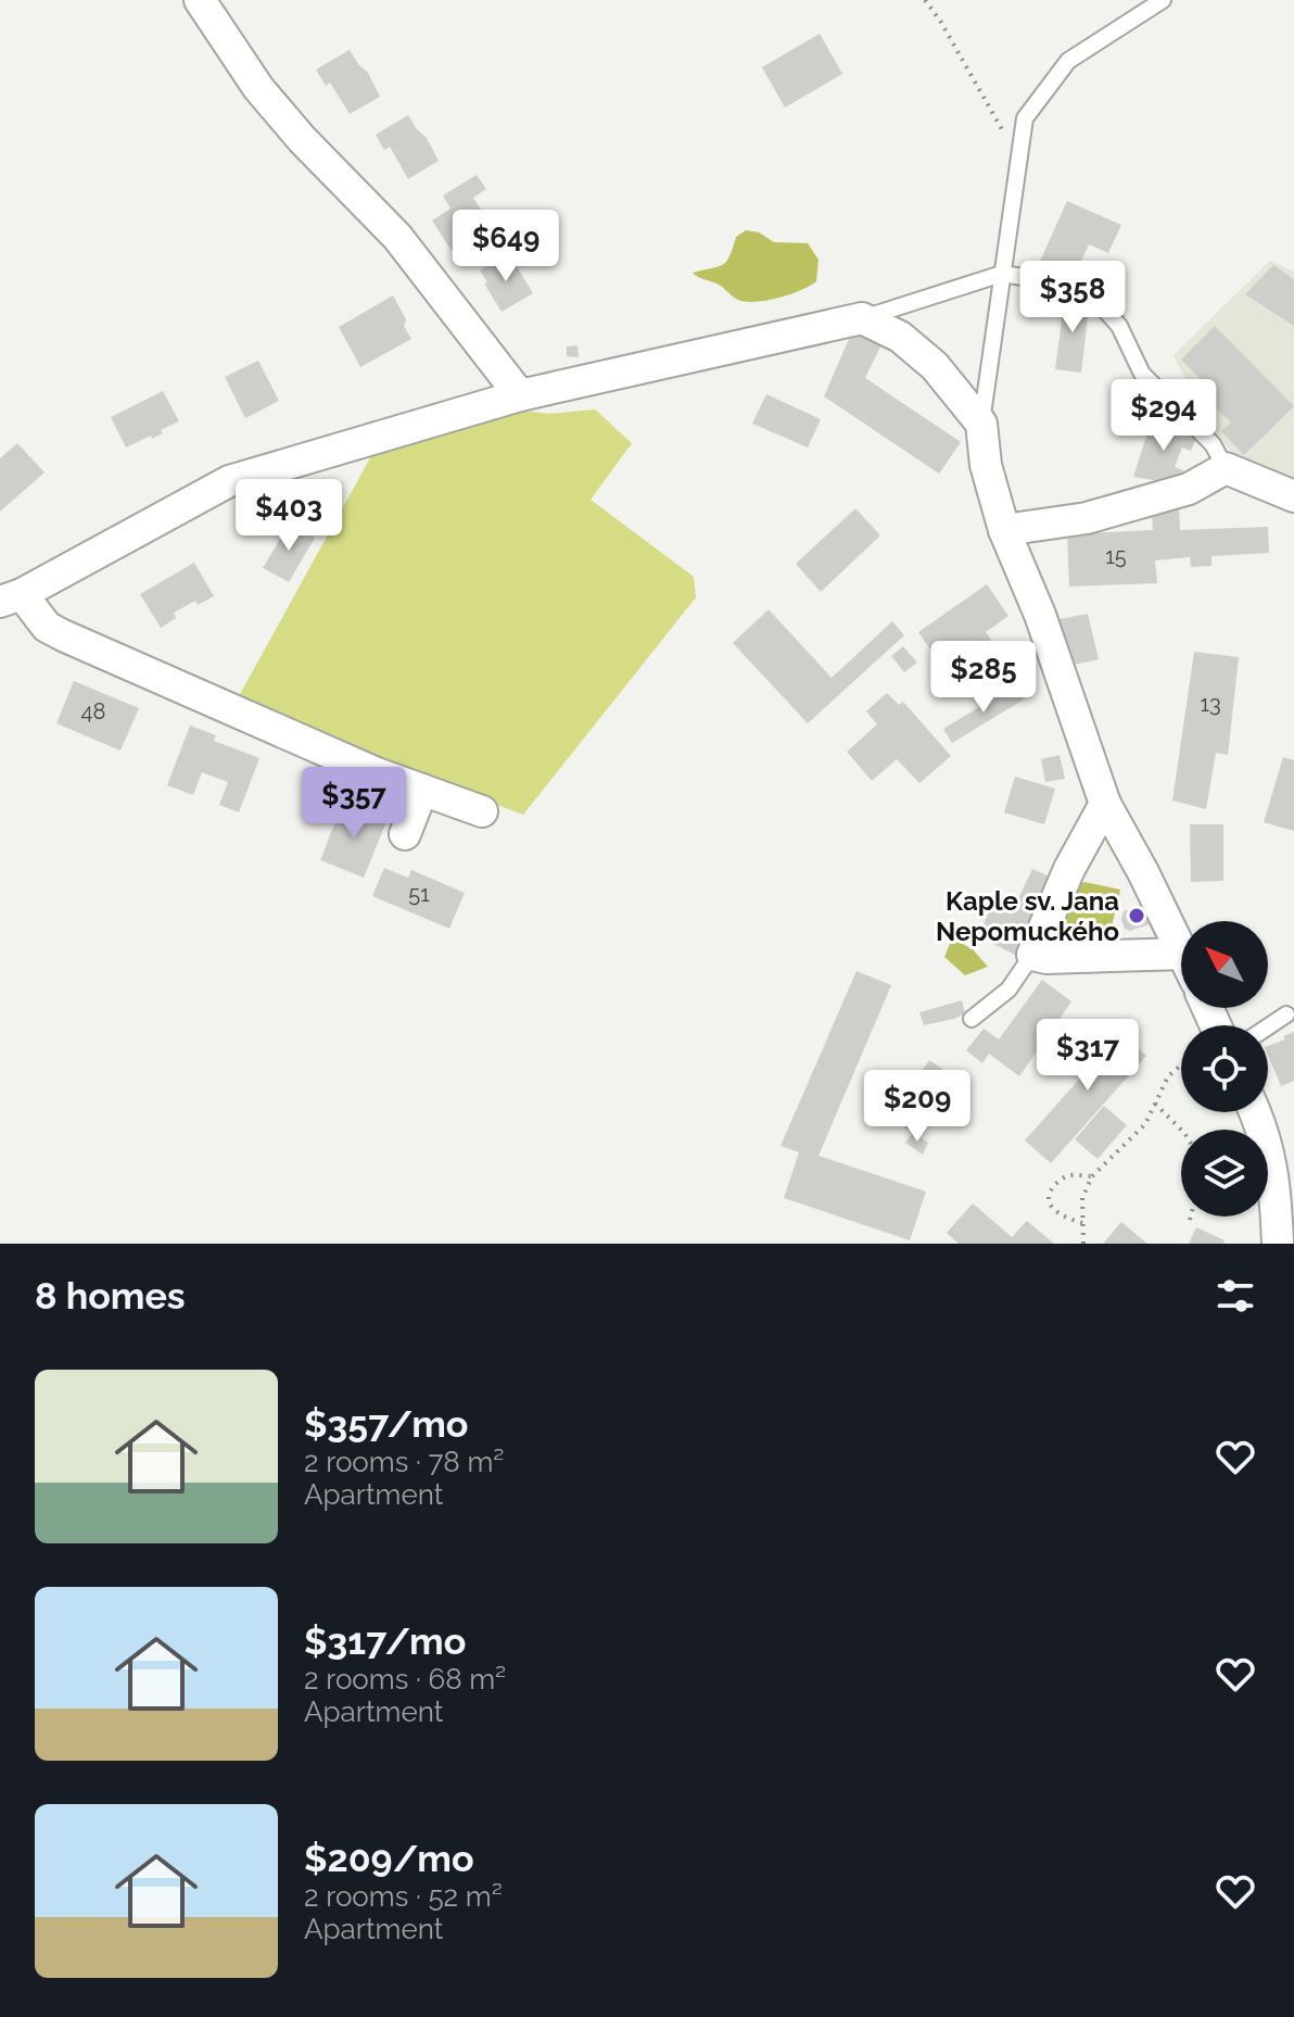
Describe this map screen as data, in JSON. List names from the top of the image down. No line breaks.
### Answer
{"places":["Kaple sv. Jana Nepomuckého"],"house_numbers":["15","13","48","51"],"north":"top left","page":{"price":["$649","$358","$294","$403","$285","$357","$317","$209"],"heading":"8 homes","list":[{"name":"$357/mo","note":"2 rooms · 78 m² · Apartment"},{"name":"$317/mo","note":"2 rooms · 68 m² · Apartment"},{"name":"$209/mo","note":"2 rooms · 52 m² · Apartment"}]}}
